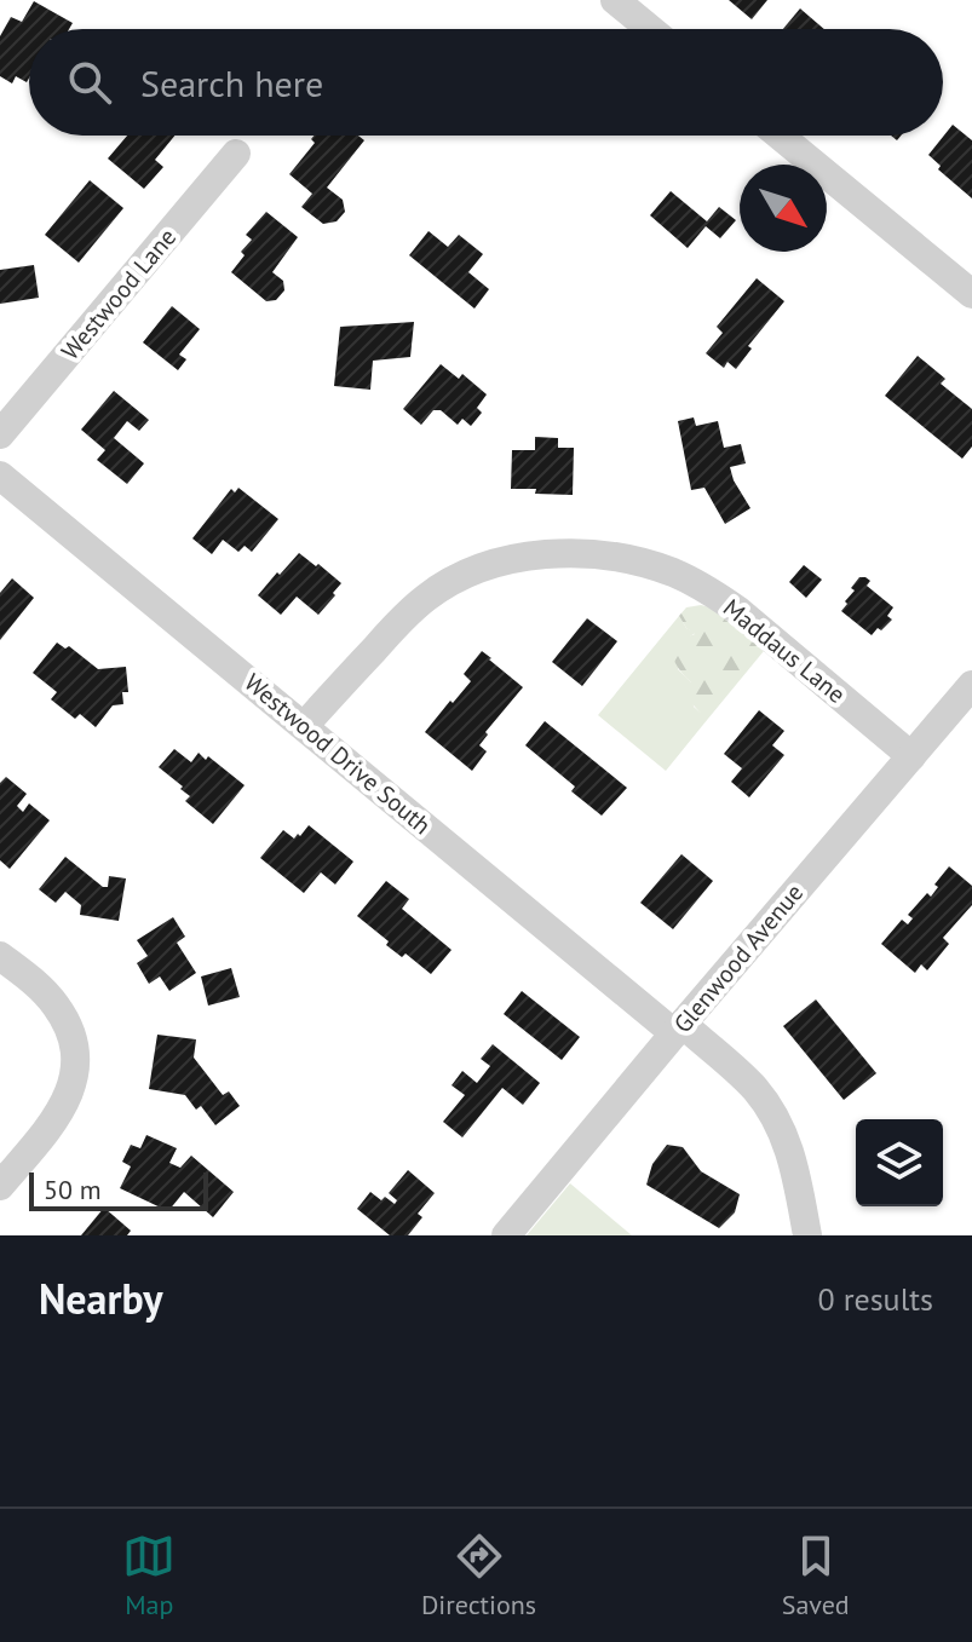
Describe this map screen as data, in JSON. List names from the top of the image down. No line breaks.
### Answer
{"streets":{"street":["Westwood Lane","Maddaus Lane","Westwood Drive South","Glenwood Avenue"]},"crossings":[["Maddaus Lane","Westwood Drive South"],["Maddaus Lane","Glenwood Avenue"],["Westwood Drive South","Glenwood Avenue"]],"scale_bar":"50 m","north":"bottom right","page":{"search":"Search here","scale":"50 m","heading":["Nearby","0 results"],"nav":["Map","Directions","Saved"]}}
